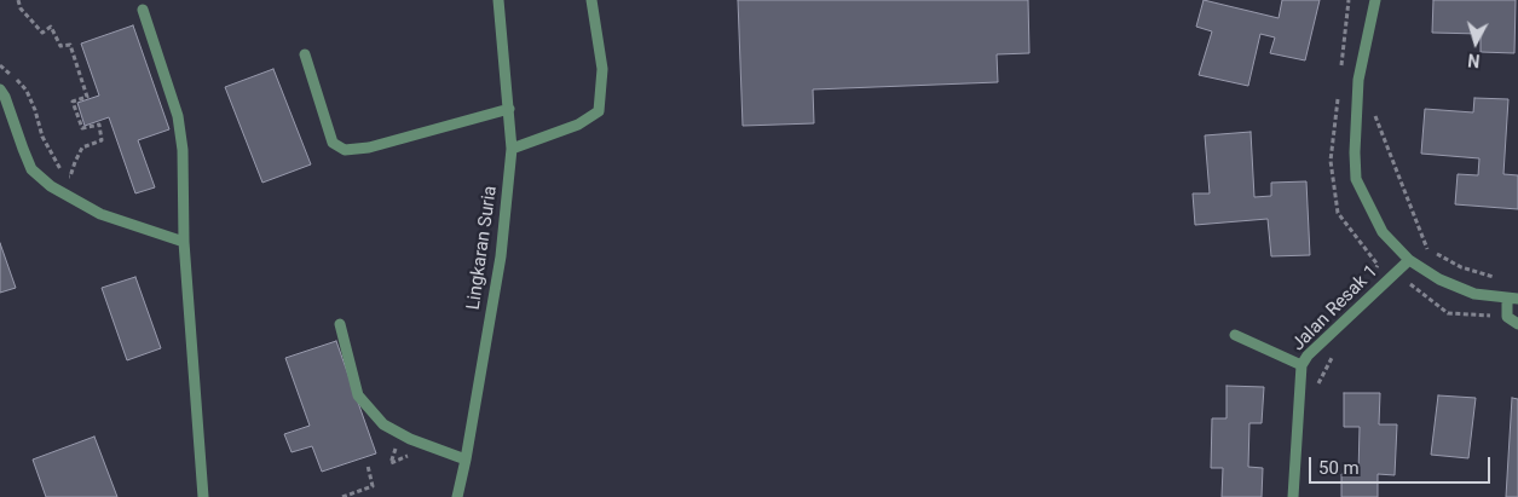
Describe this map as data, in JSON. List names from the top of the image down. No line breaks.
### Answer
{"streets":{"street":["Lingkaran Suria","Jalan Resak 1"]},"scale_bar":"50 m","north":"bottom"}
